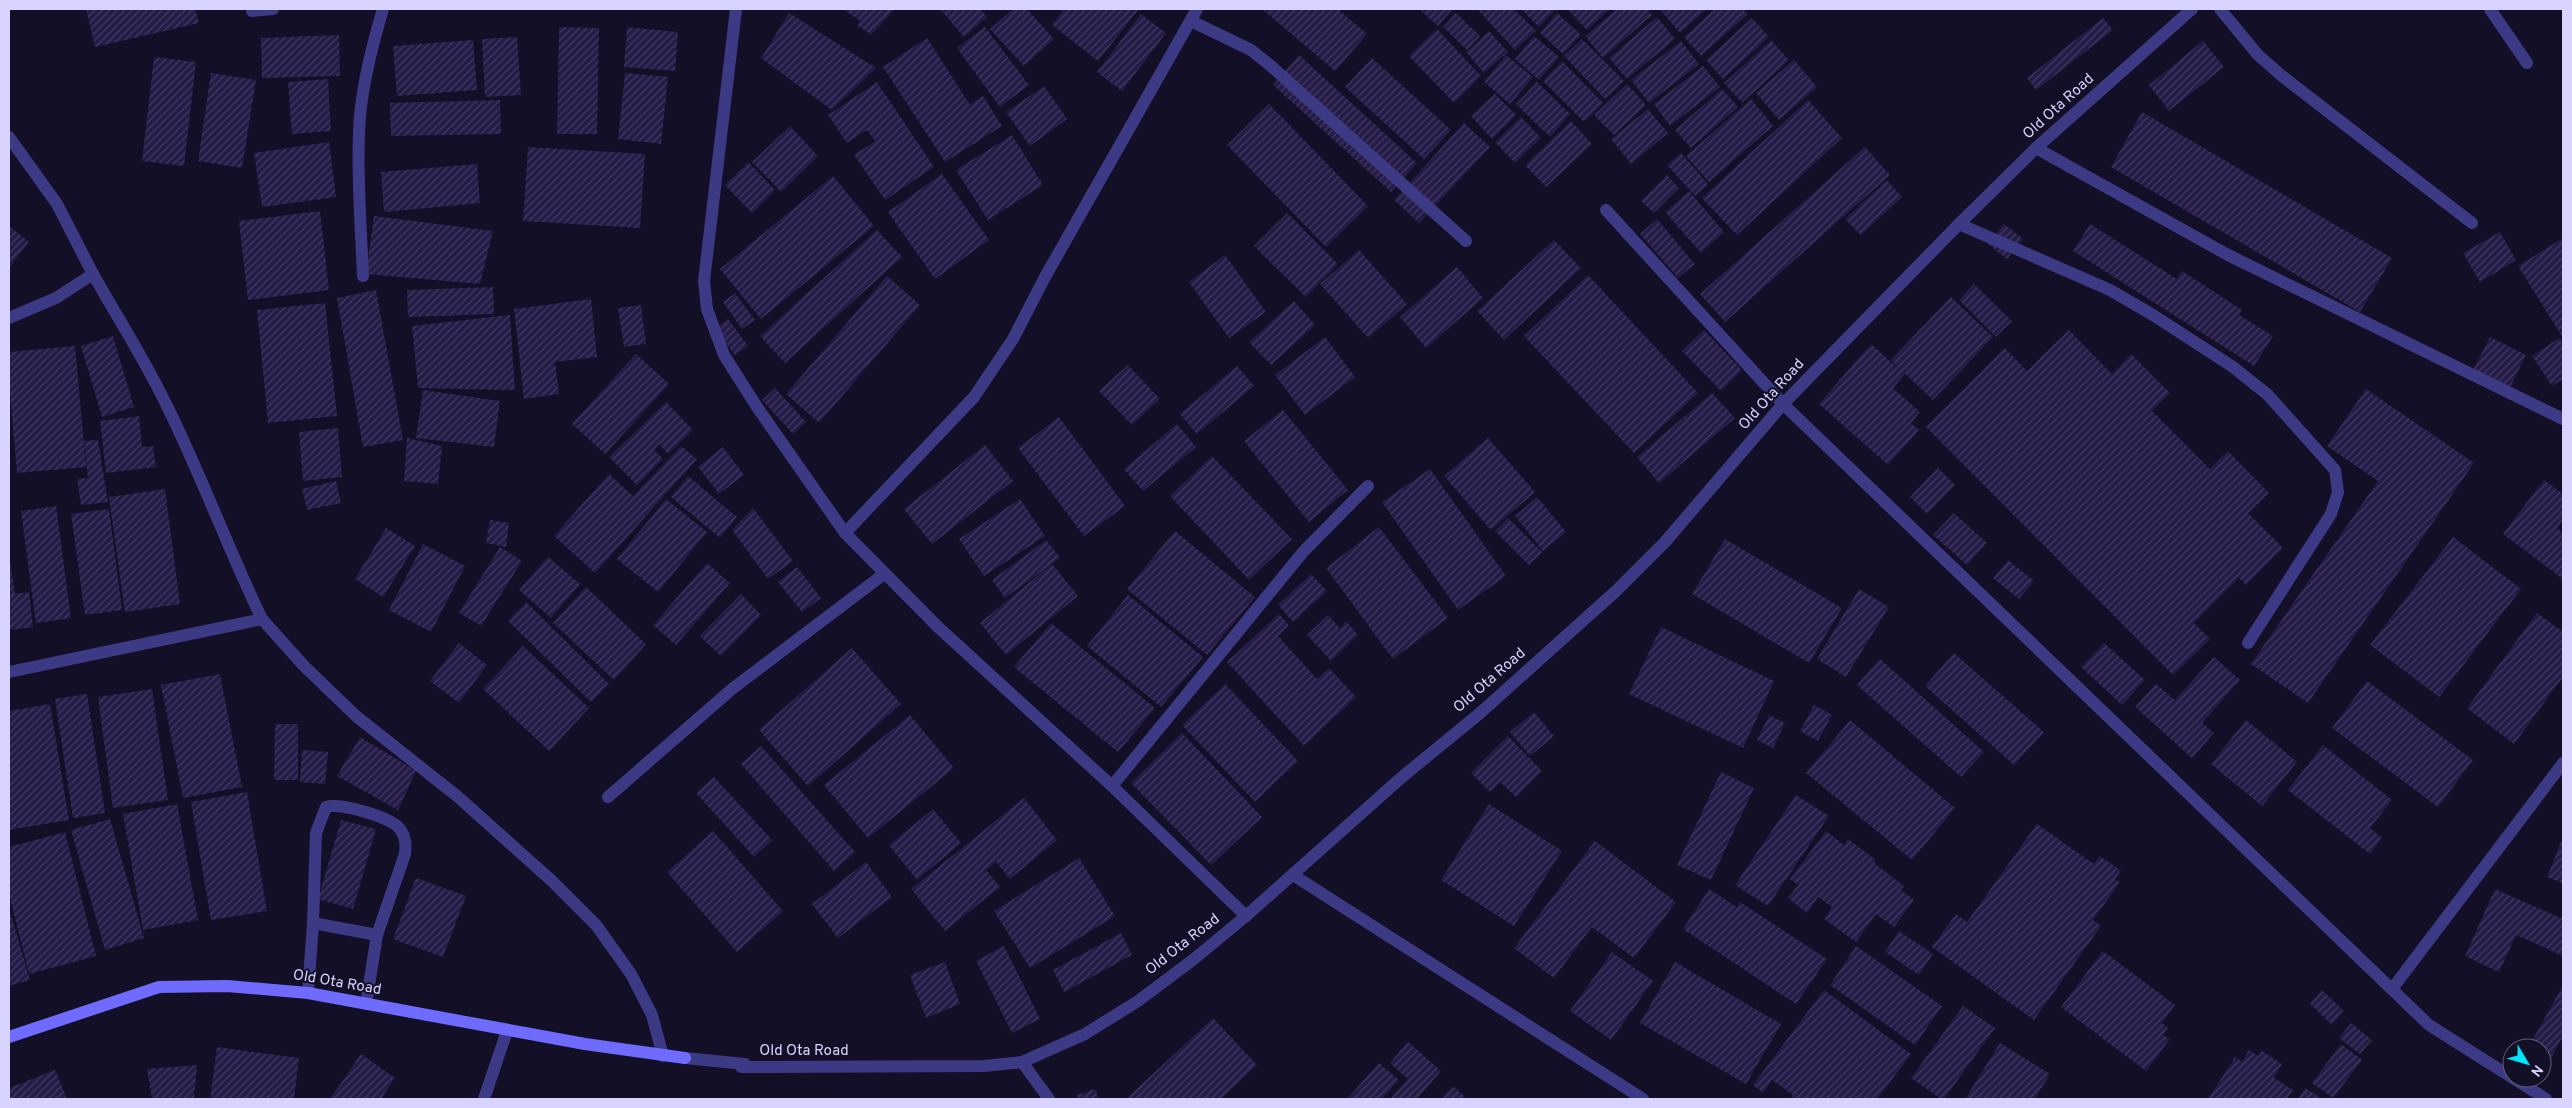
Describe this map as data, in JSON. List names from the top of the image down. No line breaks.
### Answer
{"streets":{"street":["Old Ota Road"]},"north":"bottom right"}
